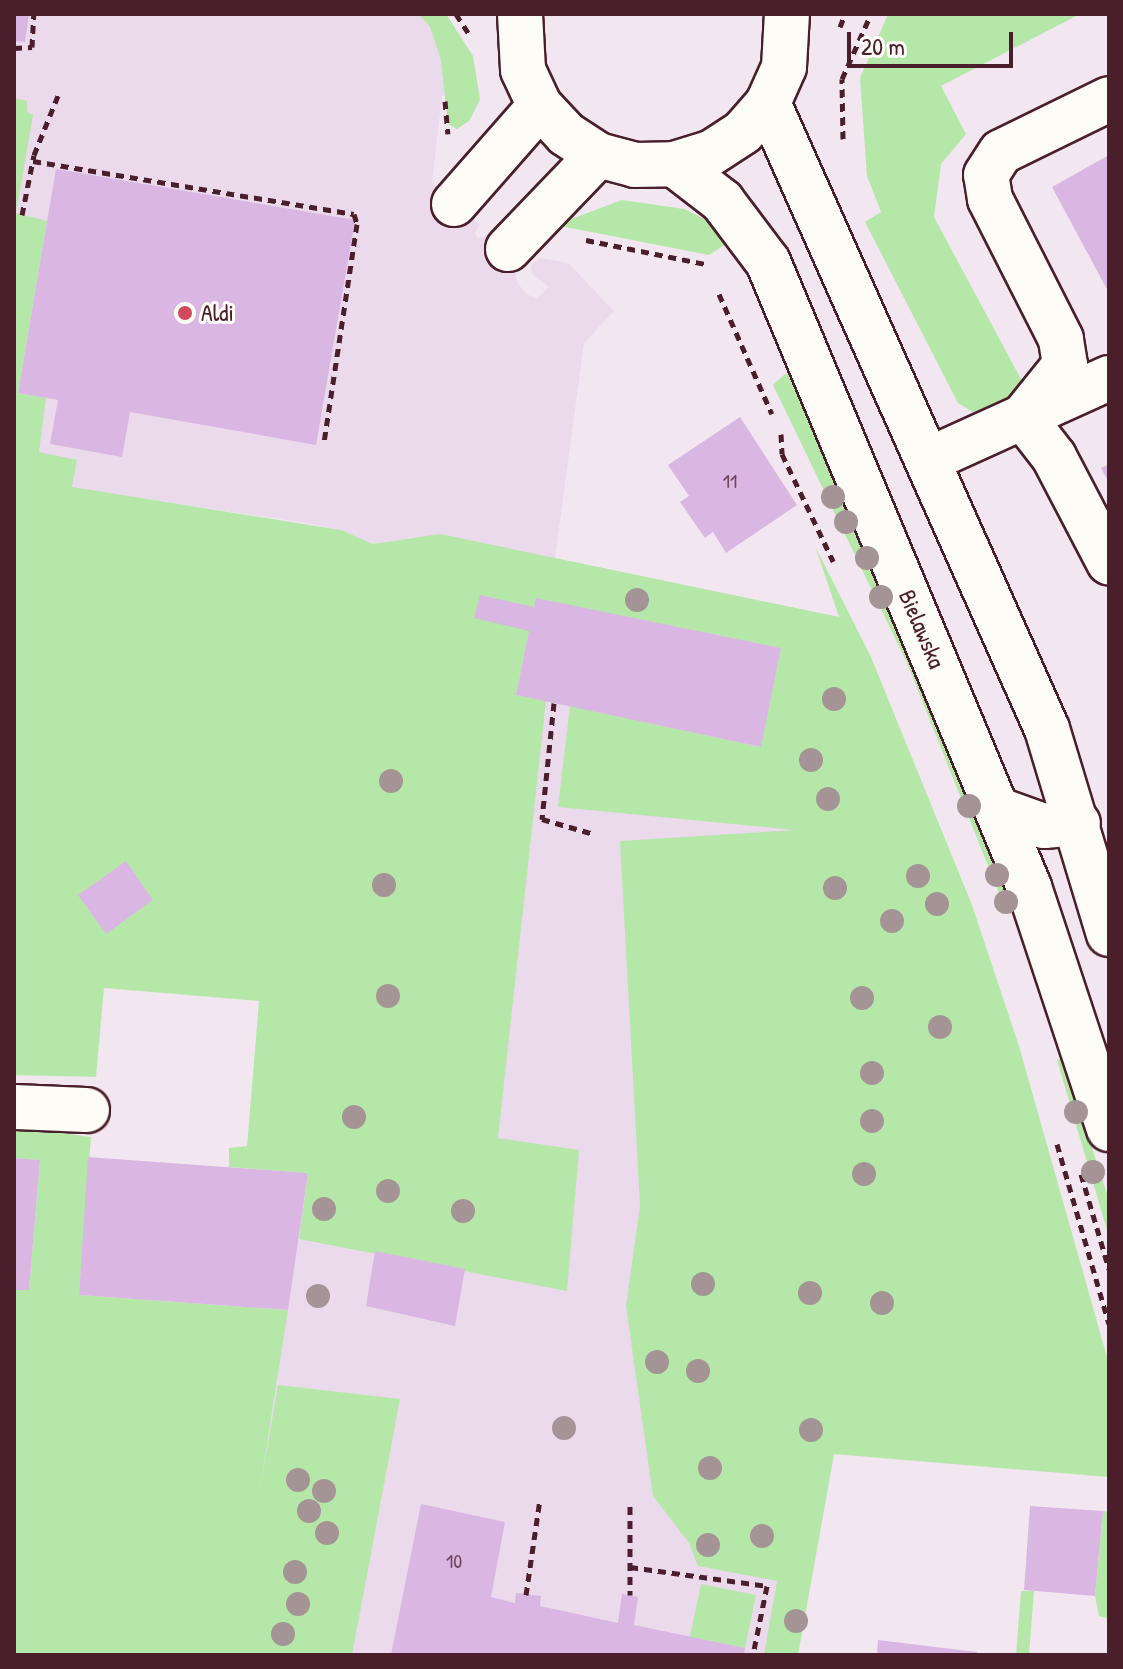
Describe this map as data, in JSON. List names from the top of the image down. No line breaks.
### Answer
{"streets":{"main road":["Bielawska"]},"places":["Aldi"],"house_numbers":["11","10"],"scale_bar":"20 m"}
